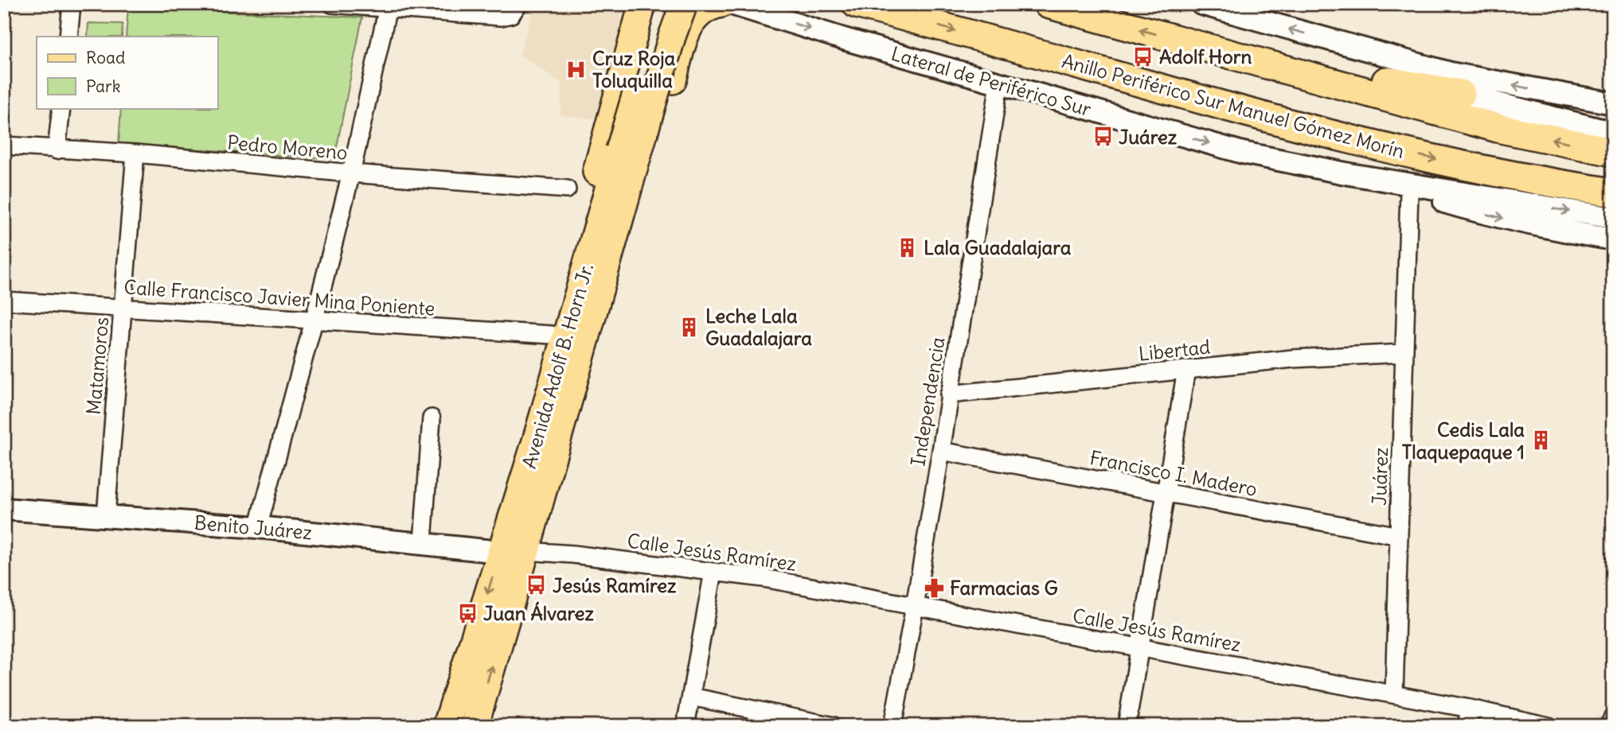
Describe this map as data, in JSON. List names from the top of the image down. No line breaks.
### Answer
{"streets":{"highway":["Anillo Periférico Sur Manuel Gómez Morín"],"main road":["Avenida Adolf B. Horn Jr."],"street":["Lateral de Periférico Sur","Pedro Moreno","Calle Francisco Javier Mina Poniente","Libertad","Matamoros","Independencia","Francisco I. Madero","Juárez","Benito Juárez","Calle Jesús Ramírez"]},"crossings":[["Lateral de Periférico Sur","Independencia"],["Pedro Moreno","Matamoros"],["Calle Francisco Javier Mina Poniente","Matamoros"],["Libertad","Independencia"],["Libertad","Juárez"],["Matamoros","Benito Juárez"],["Avenida Adolf B. Horn Jr.","Benito Juárez"],["Avenida Adolf B. Horn Jr.","Calle Jesús Ramírez"],["Independencia","Francisco I. Madero"],["Independencia","Calle Jesús Ramírez"],["Francisco I. Madero","Juárez"],["Juárez","Calle Jesús Ramírez"],["Benito Juárez","Calle Jesús Ramírez"]],"places":{"bus stop":["Adolf Horn","Juárez","Jesús Ramírez","Juan Álvarez"],"hospital":["Cruz Roja Toluquilla"],"building":["Lala Guadalajara","Leche Lala Guadalajara","Cedis Lala Tlaquepaque 1"],"pharmacy":["Farmacias G"]},"legend":["Road","Park"]}
